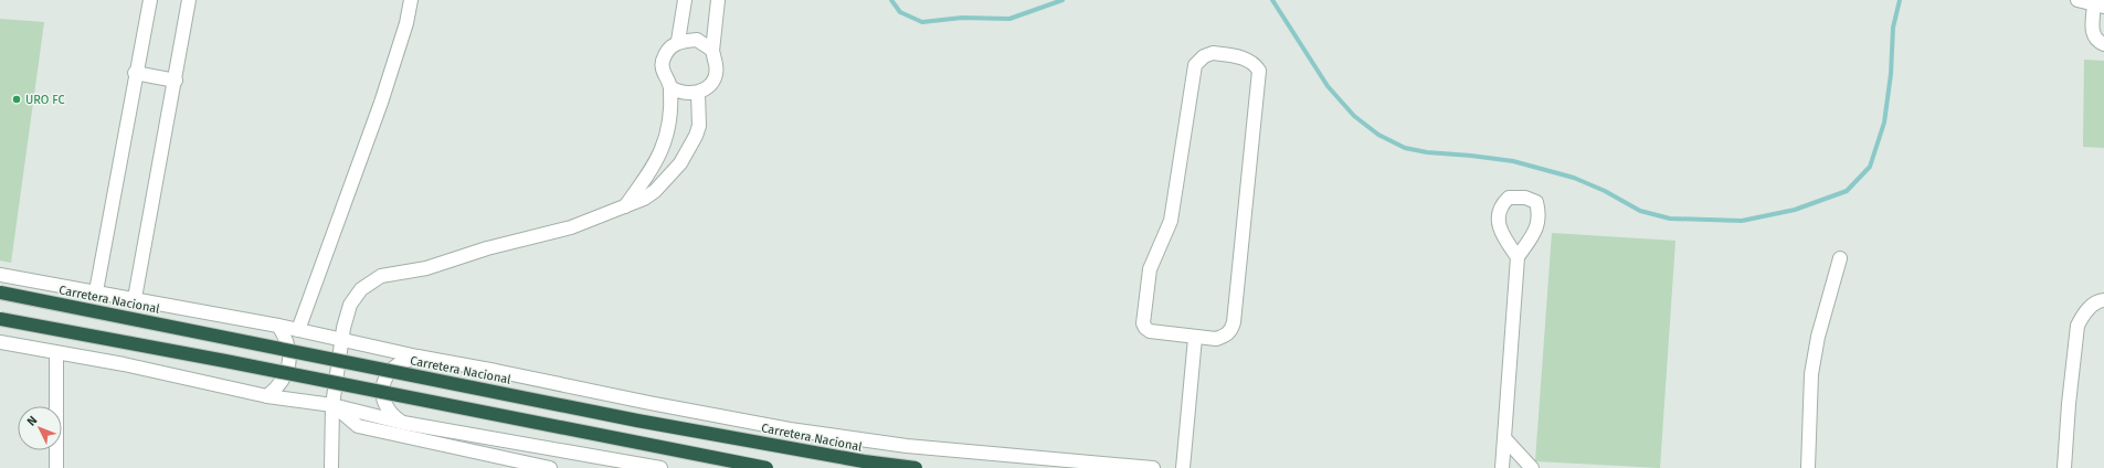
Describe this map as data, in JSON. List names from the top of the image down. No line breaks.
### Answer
{"streets":{"highway":["Carretera Nacional"]},"places":["URO FC"],"north":"top left"}
